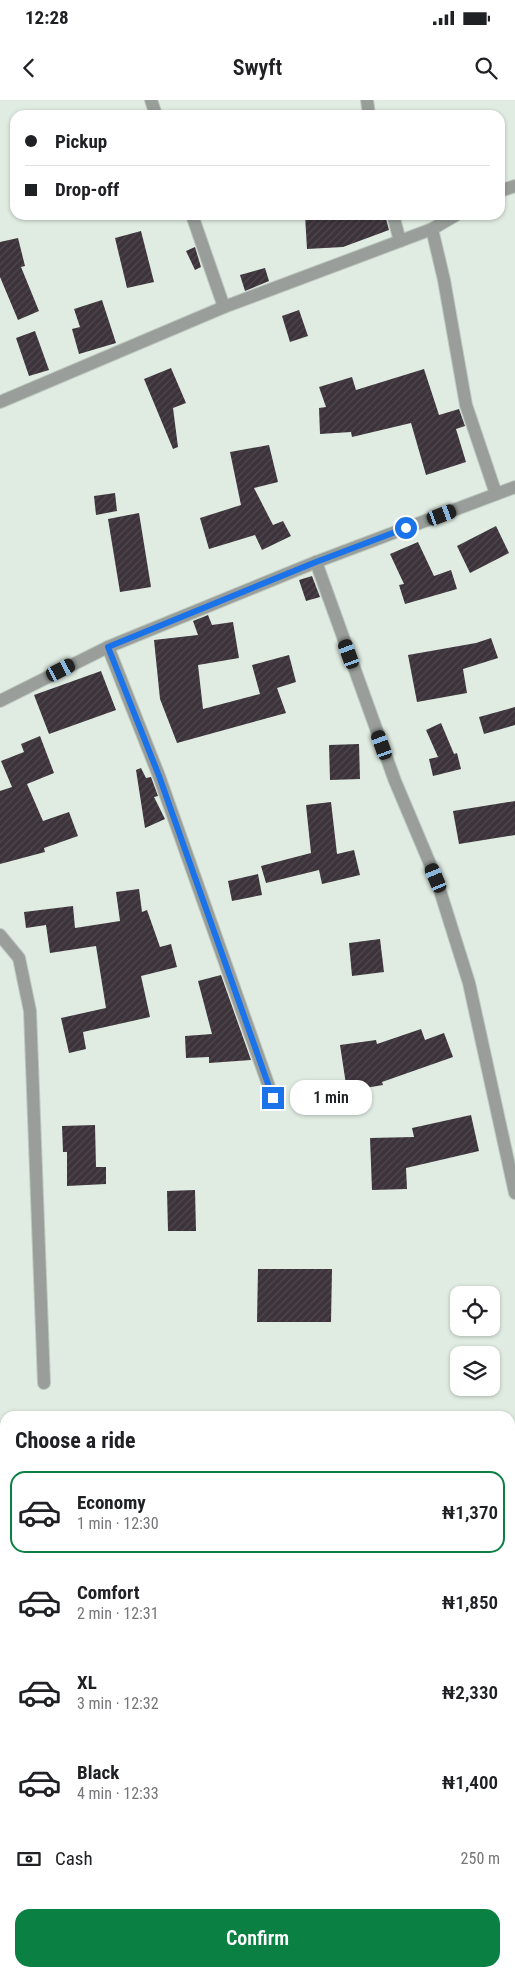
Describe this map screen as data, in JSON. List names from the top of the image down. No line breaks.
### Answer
{"page":{"status":"12:28","header":"Swyft","banner":["Pickup","Drop-off"],"bubble":"1 min","heading":"Choose a ride","list":[{"name":"Economy","note":"1 min · 12:30","value":"₦1,370"},{"name":"Comfort","note":"2 min · 12:31","value":"₦1,850"},{"name":"XL","note":"3 min · 12:32","value":"₦2,330"},{"name":"Black","note":"4 min · 12:33","value":"₦1,400"}],"pay":["Cash","250 m"],"buttons":"Confirm"}}
